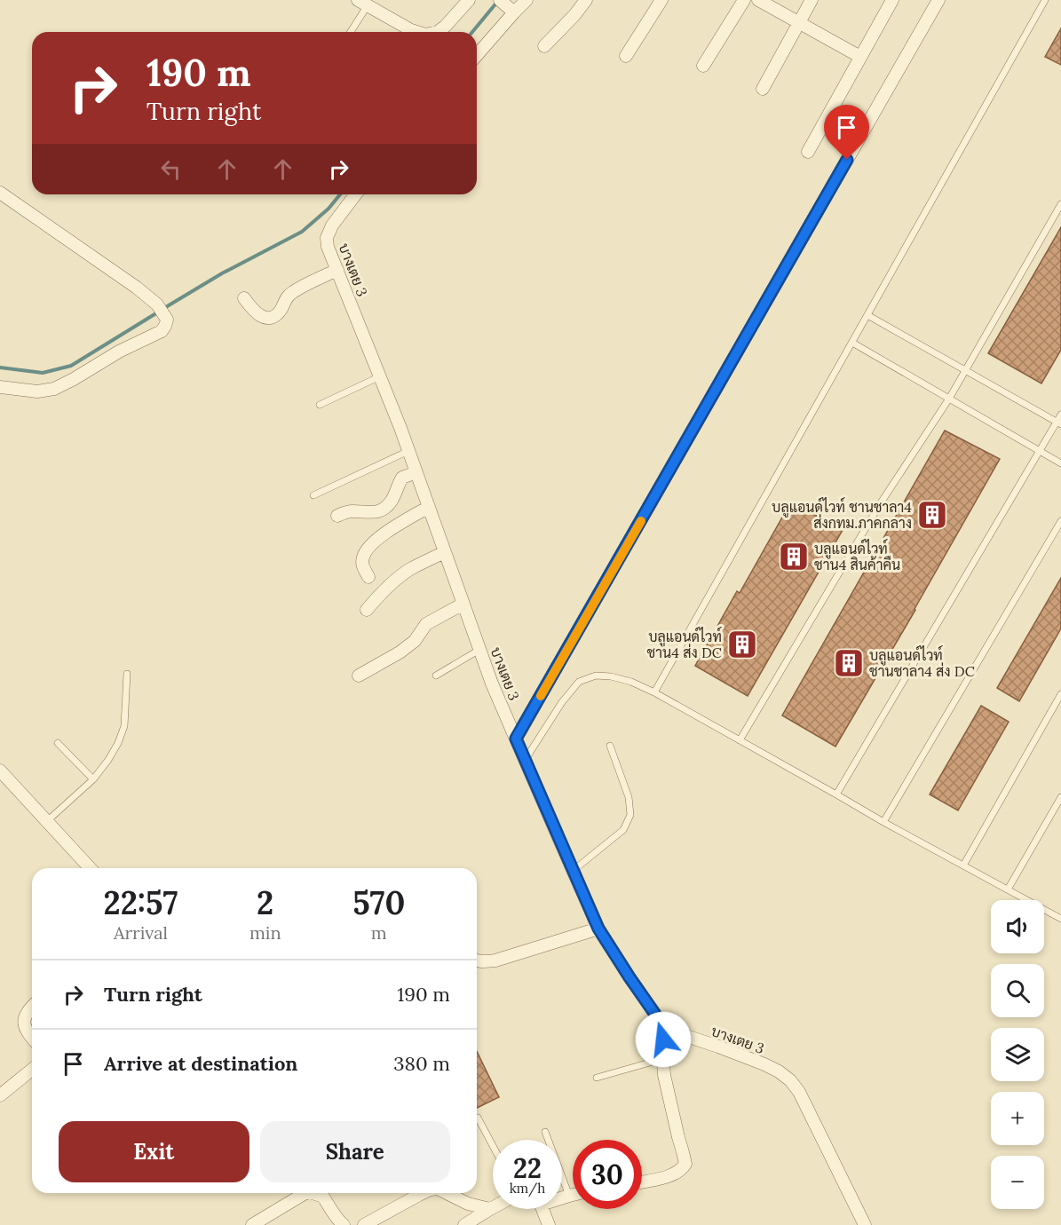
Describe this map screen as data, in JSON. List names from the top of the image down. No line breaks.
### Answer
{"streets":{"street":["บางเตย 3"]},"places":{"building":["บลูแอนด์ไวท์ ชานชาลา4 ส่งกทม.ภาคกลาง","บลูแอนด์ไวท์ ชาน4 สินค้าคืน","บลูแอนด์ไวท์ ชาน4 ส่ง DC","บลูแอนด์ไวท์ ชานชาลา4 ส่ง DC"]},"page":{"turn":["190 m","Turn right"],"eta":["22:57","Arrival","2","min","570","m"],"map_buttons":["+","−"],"list":[{"name":"Turn right","value":"190 m"},{"name":"Arrive at destination","value":"380 m"}],"buttons":["Exit","Share"],"speed":"22 km/h","limit":"30"}}
